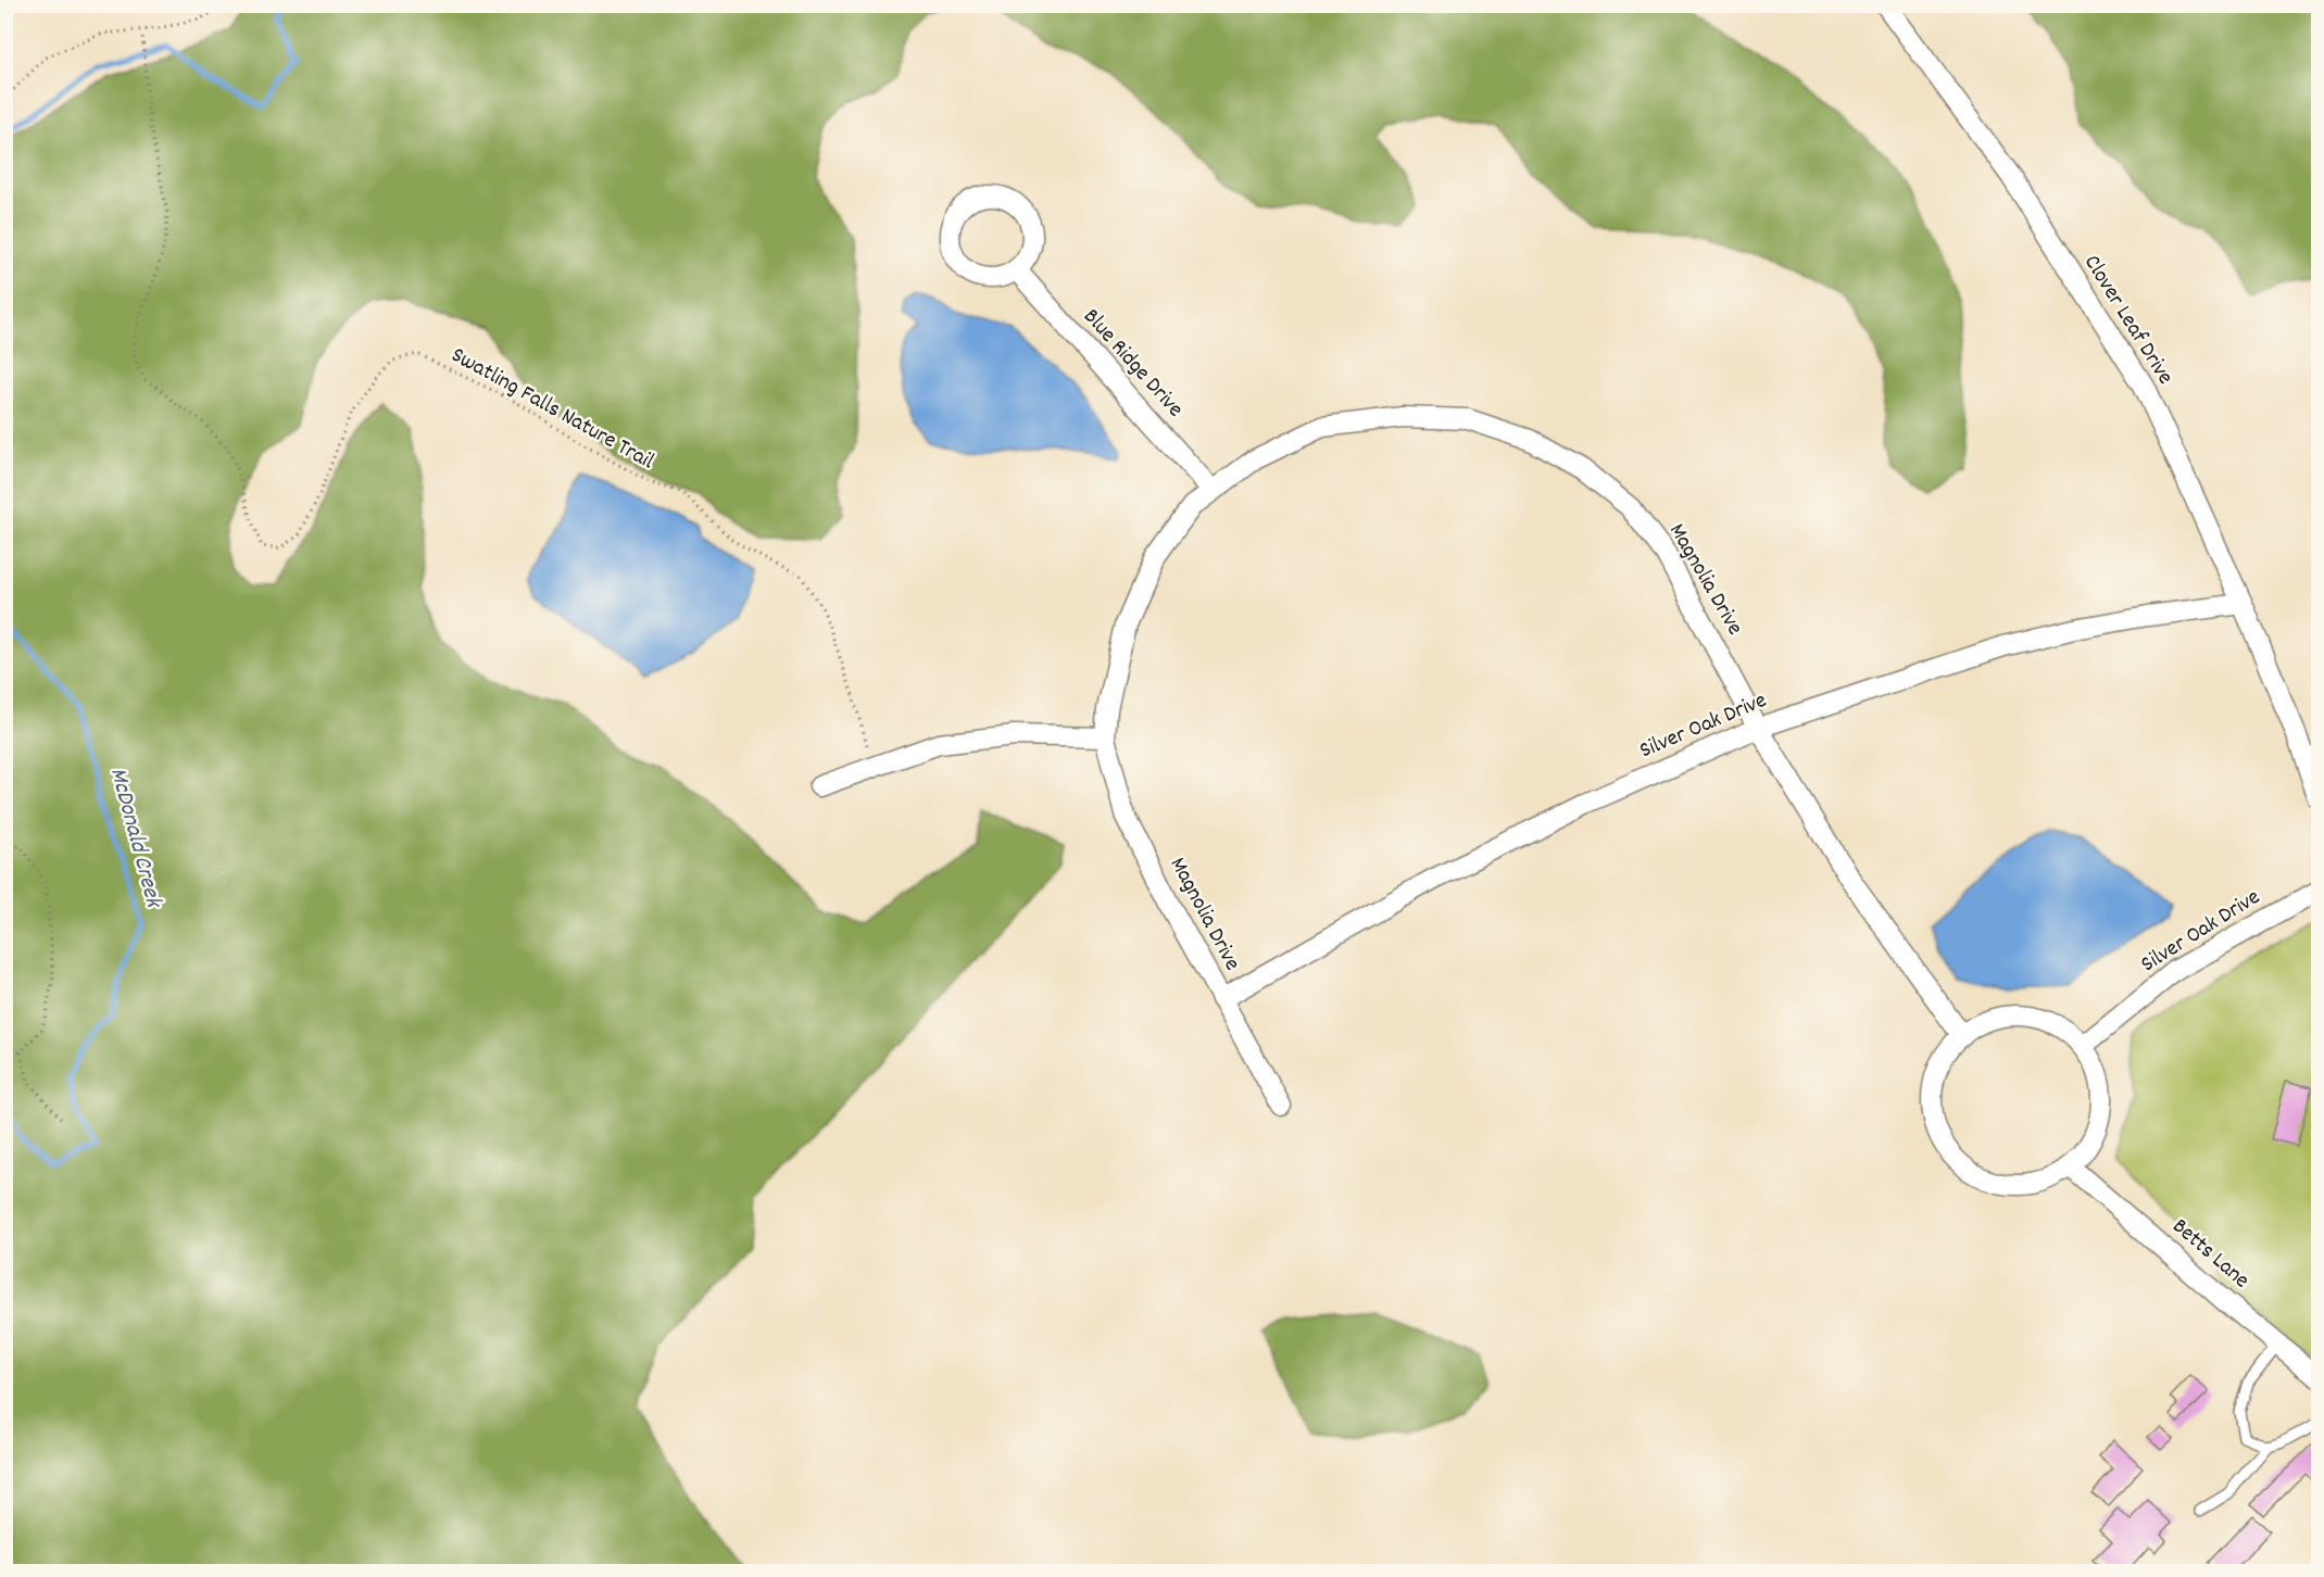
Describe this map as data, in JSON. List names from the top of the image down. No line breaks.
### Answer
{"streets":{"street":["Clover Leaf Drive","Blue Ridge Drive","Magnolia Drive","Silver Oak Drive","Betts Lane"],"path":["Swatling Falls Nature Trail"]},"crossings":[["Clover Leaf Drive","Silver Oak Drive"],["Blue Ridge Drive","Magnolia Drive"],["Magnolia Drive","Silver Oak Drive"],["Magnolia Drive","Betts Lane"],["Silver Oak Drive","Betts Lane"]],"water":["McDonald Creek"]}
